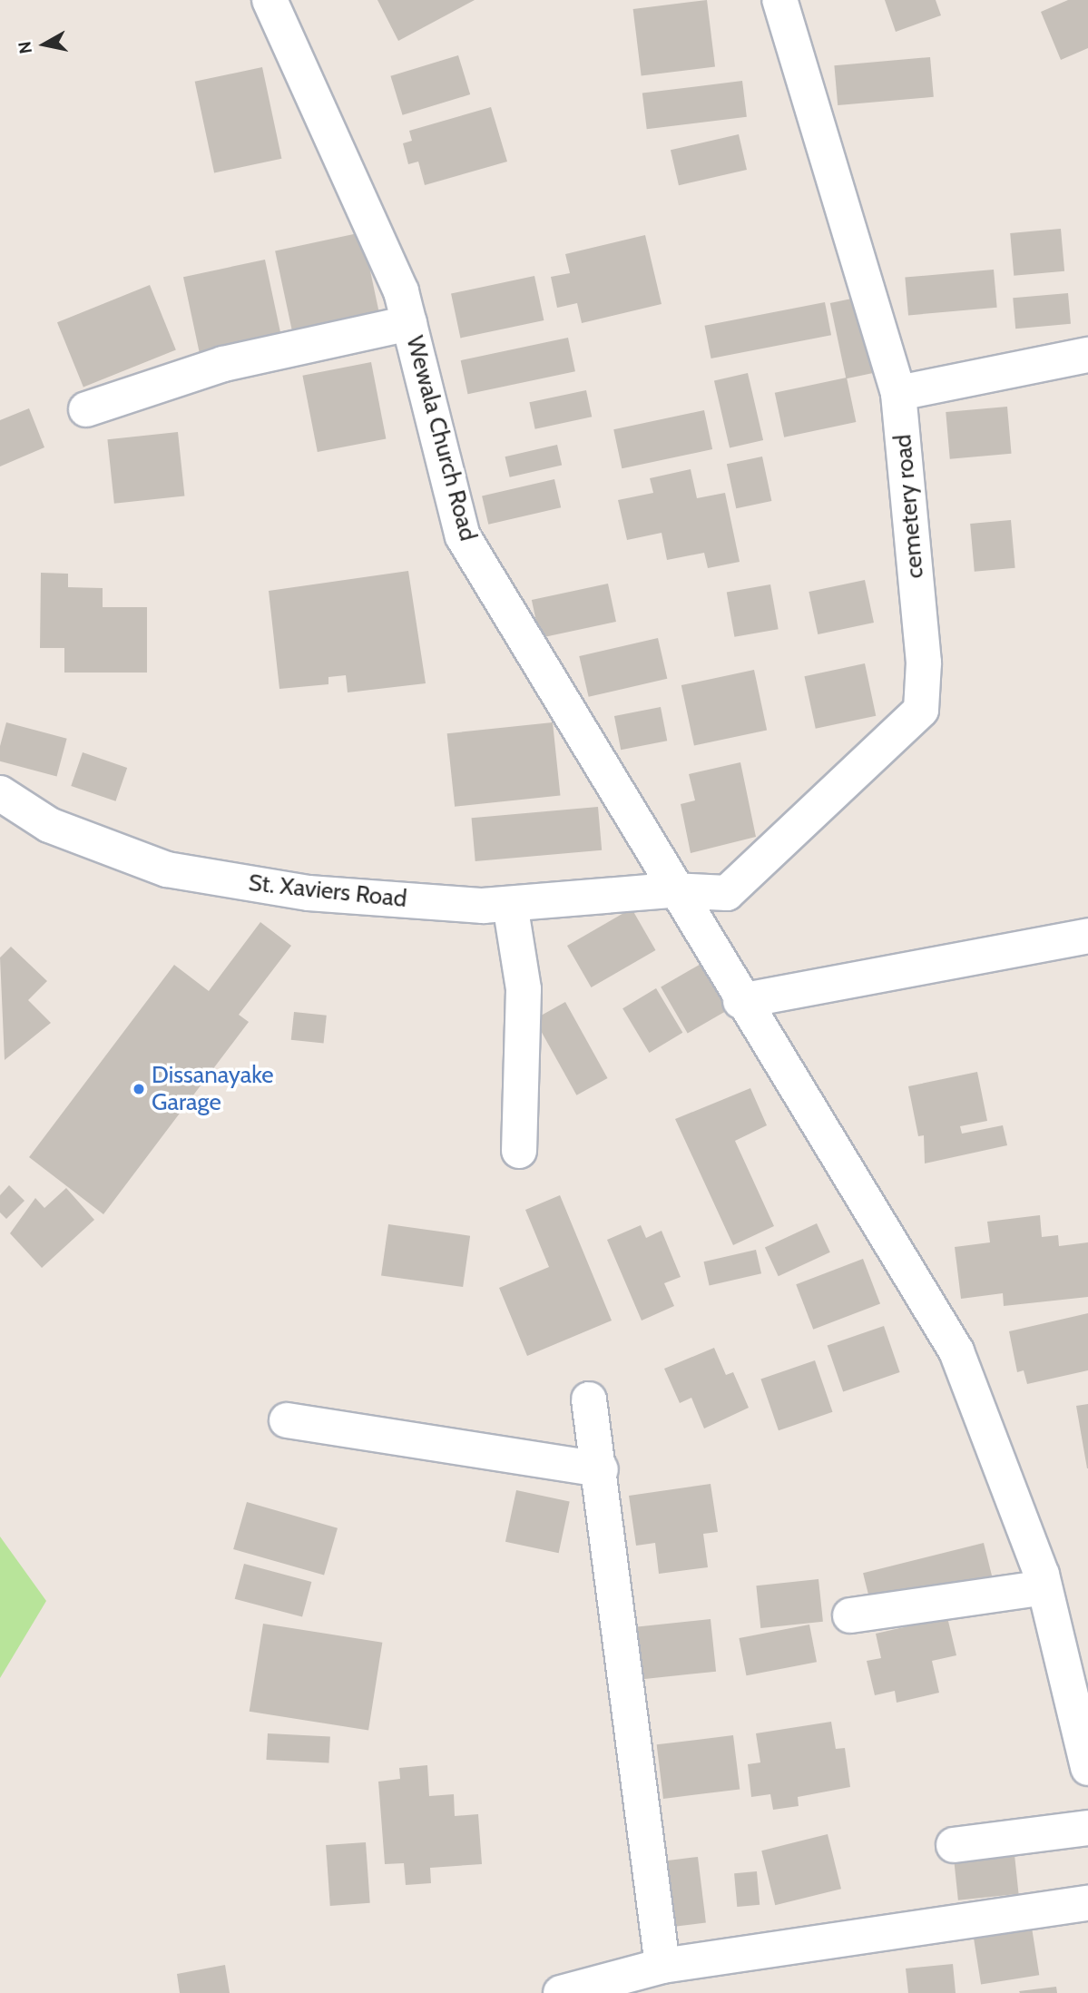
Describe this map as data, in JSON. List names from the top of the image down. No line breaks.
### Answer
{"streets":{"street":["Wewala Church Road","cemetery road","St. Xaviers Road"]},"crossings":[["Wewala Church Road","cemetery road"],["Wewala Church Road","St. Xaviers Road"],["cemetery road","St. Xaviers Road"]],"places":["Dissanayake Garage"],"north":"left"}
